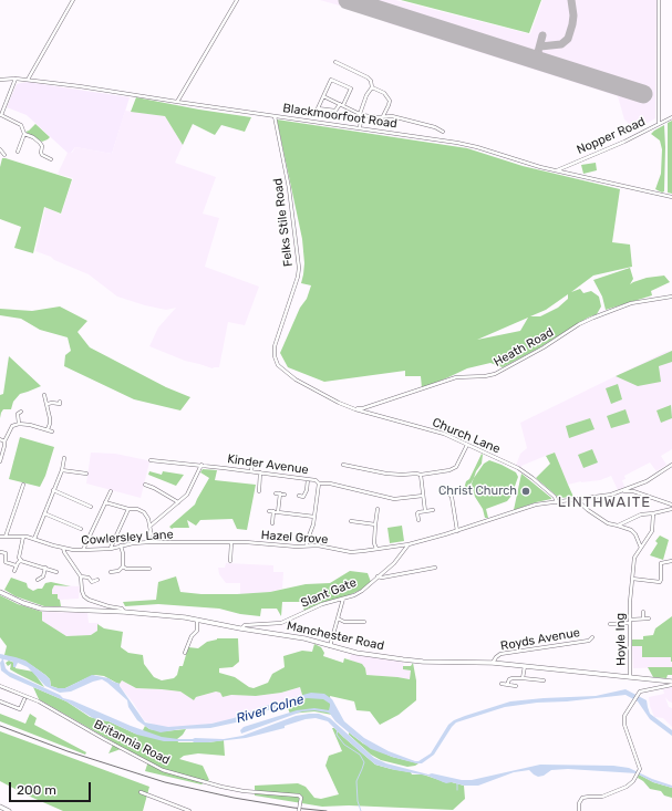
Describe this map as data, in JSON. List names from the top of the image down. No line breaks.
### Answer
{"streets":{"main road":["Manchester Road"],"street":["Blackmoorfoot Road","Nopper Road","Felks Stile Road","Heath Road","Church Lane","Kinder Avenue","Cowlersley Lane","Hazel Grove","Slant Gate","Royds Avenue","Hoyle Ing","Britannia Road"]},"crossings":[["Blackmoorfoot Road","Nopper Road"],["Blackmoorfoot Road","Felks Stile Road"],["Felks Stile Road","Heath Road"],["Felks Stile Road","Church Lane"],["Heath Road","Church Lane"],["Cowlersley Lane","Hazel Grove"],["Hazel Grove","Slant Gate"],["Slant Gate","Manchester Road"],["Manchester Road","Royds Avenue"],["Manchester Road","Hoyle Ing"]],"districts":["LINTHWAITE"],"water":["River Colne"],"places":["Christ Church"],"scale_bar":"200 m"}
